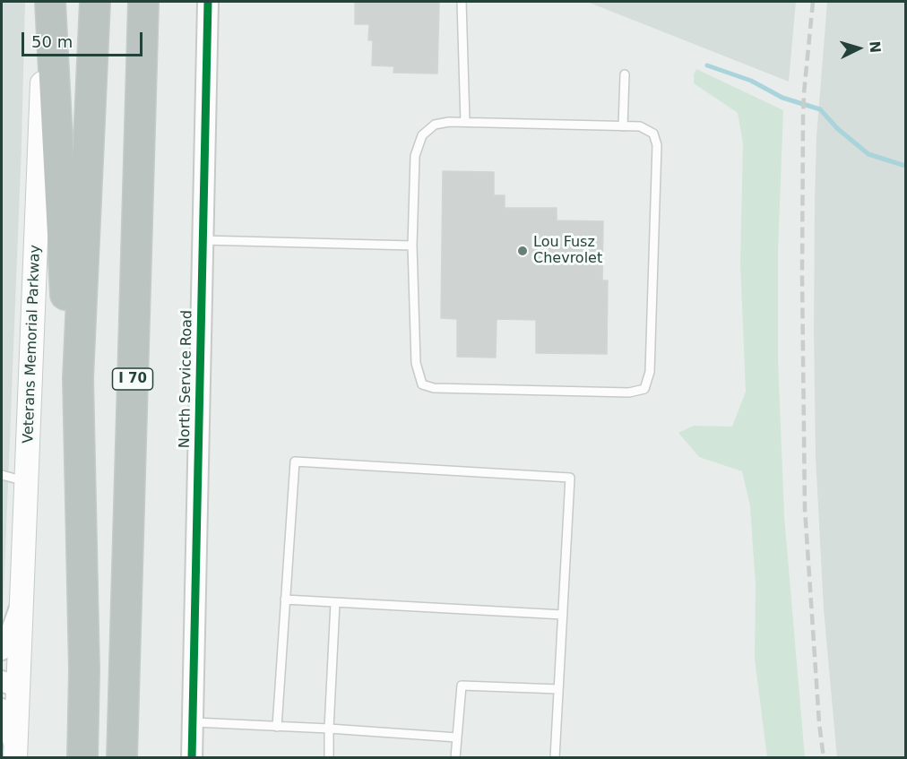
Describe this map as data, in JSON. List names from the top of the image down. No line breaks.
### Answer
{"streets":{"highway":["I 70"],"main road":["Veterans Memorial Parkway"],"street":["North Service Road"]},"places":["Lou Fusz Chevrolet"],"scale_bar":"50 m","north":"right"}
